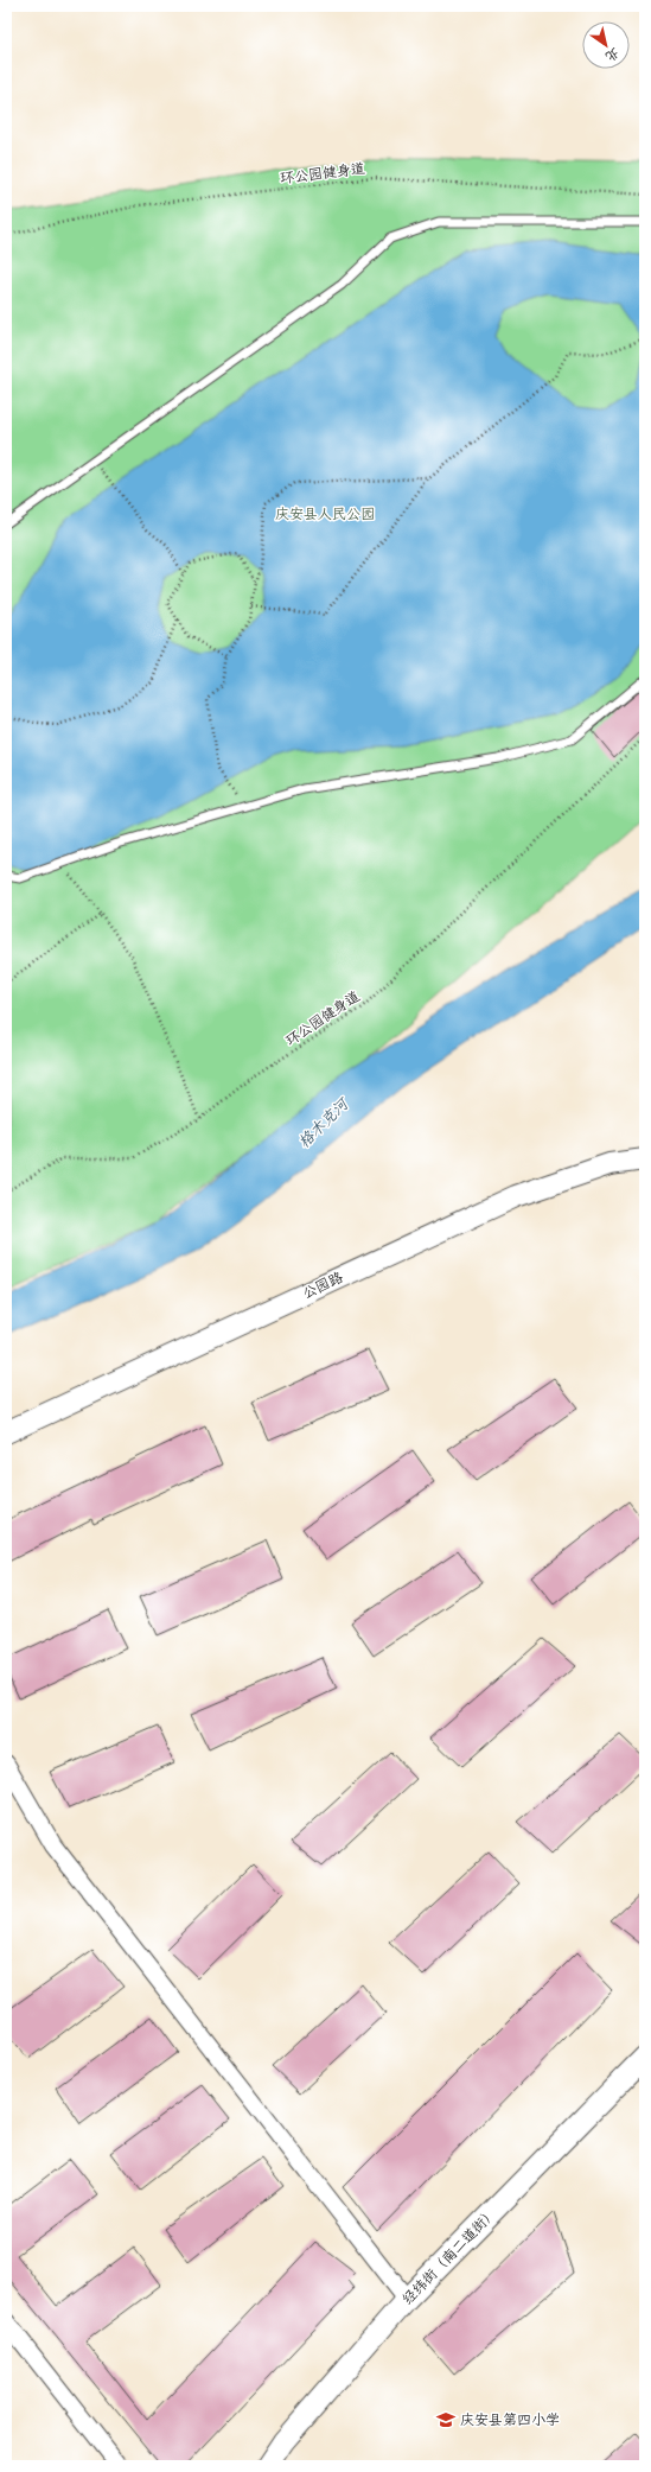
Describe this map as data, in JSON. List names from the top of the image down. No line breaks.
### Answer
{"streets":{"street":["公园路","经纬街（南二道街）"],"path":["环公园健身道"]},"water":["格木克河"],"parks":["庆安县人民公园"],"places":{"school or university":["庆安县第四小学"]},"north":"bottom right"}
